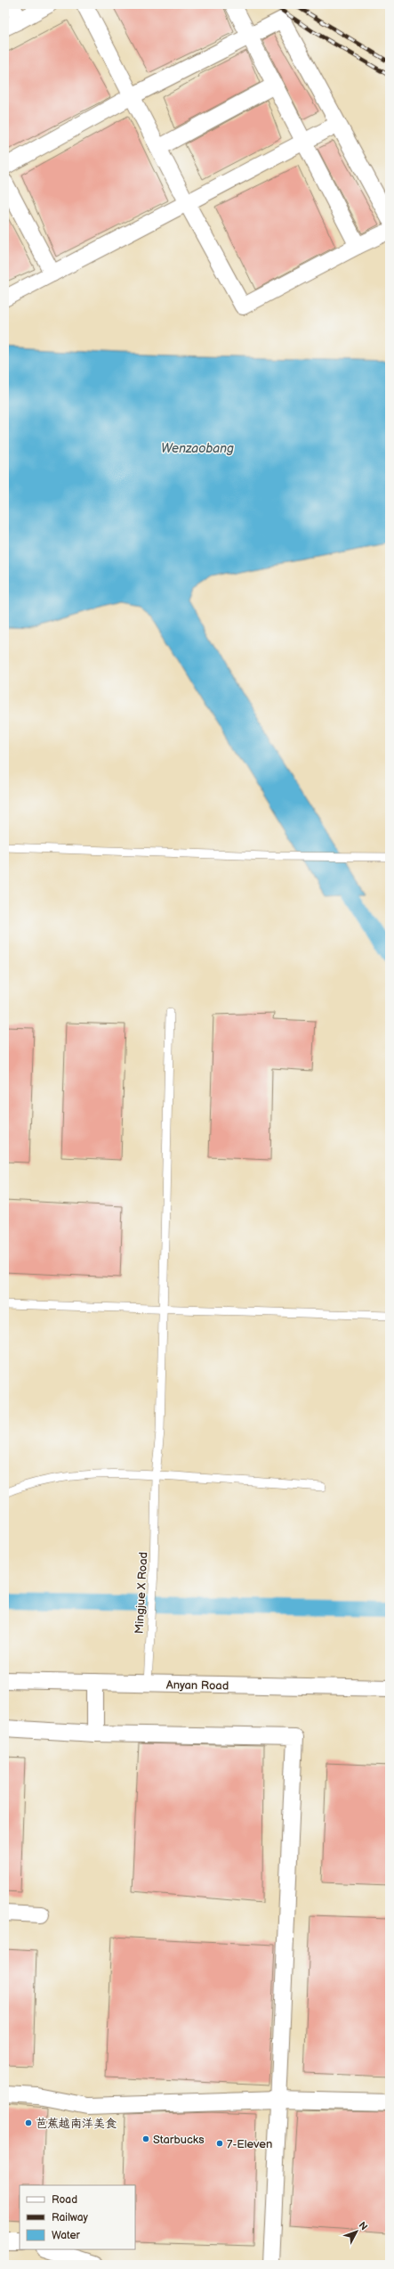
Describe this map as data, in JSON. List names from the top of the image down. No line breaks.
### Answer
{"streets":{"street":["Anyan Road"],"lane":["Mingjue X Road"]},"crossings":[["Mingjue X Road","Anyan Road"]],"water":["Wenzaobang"],"places":["芭蕉越南洋美食","Starbucks","7-Eleven"],"legend":["Road","Railway","Water"],"north":"top right"}
